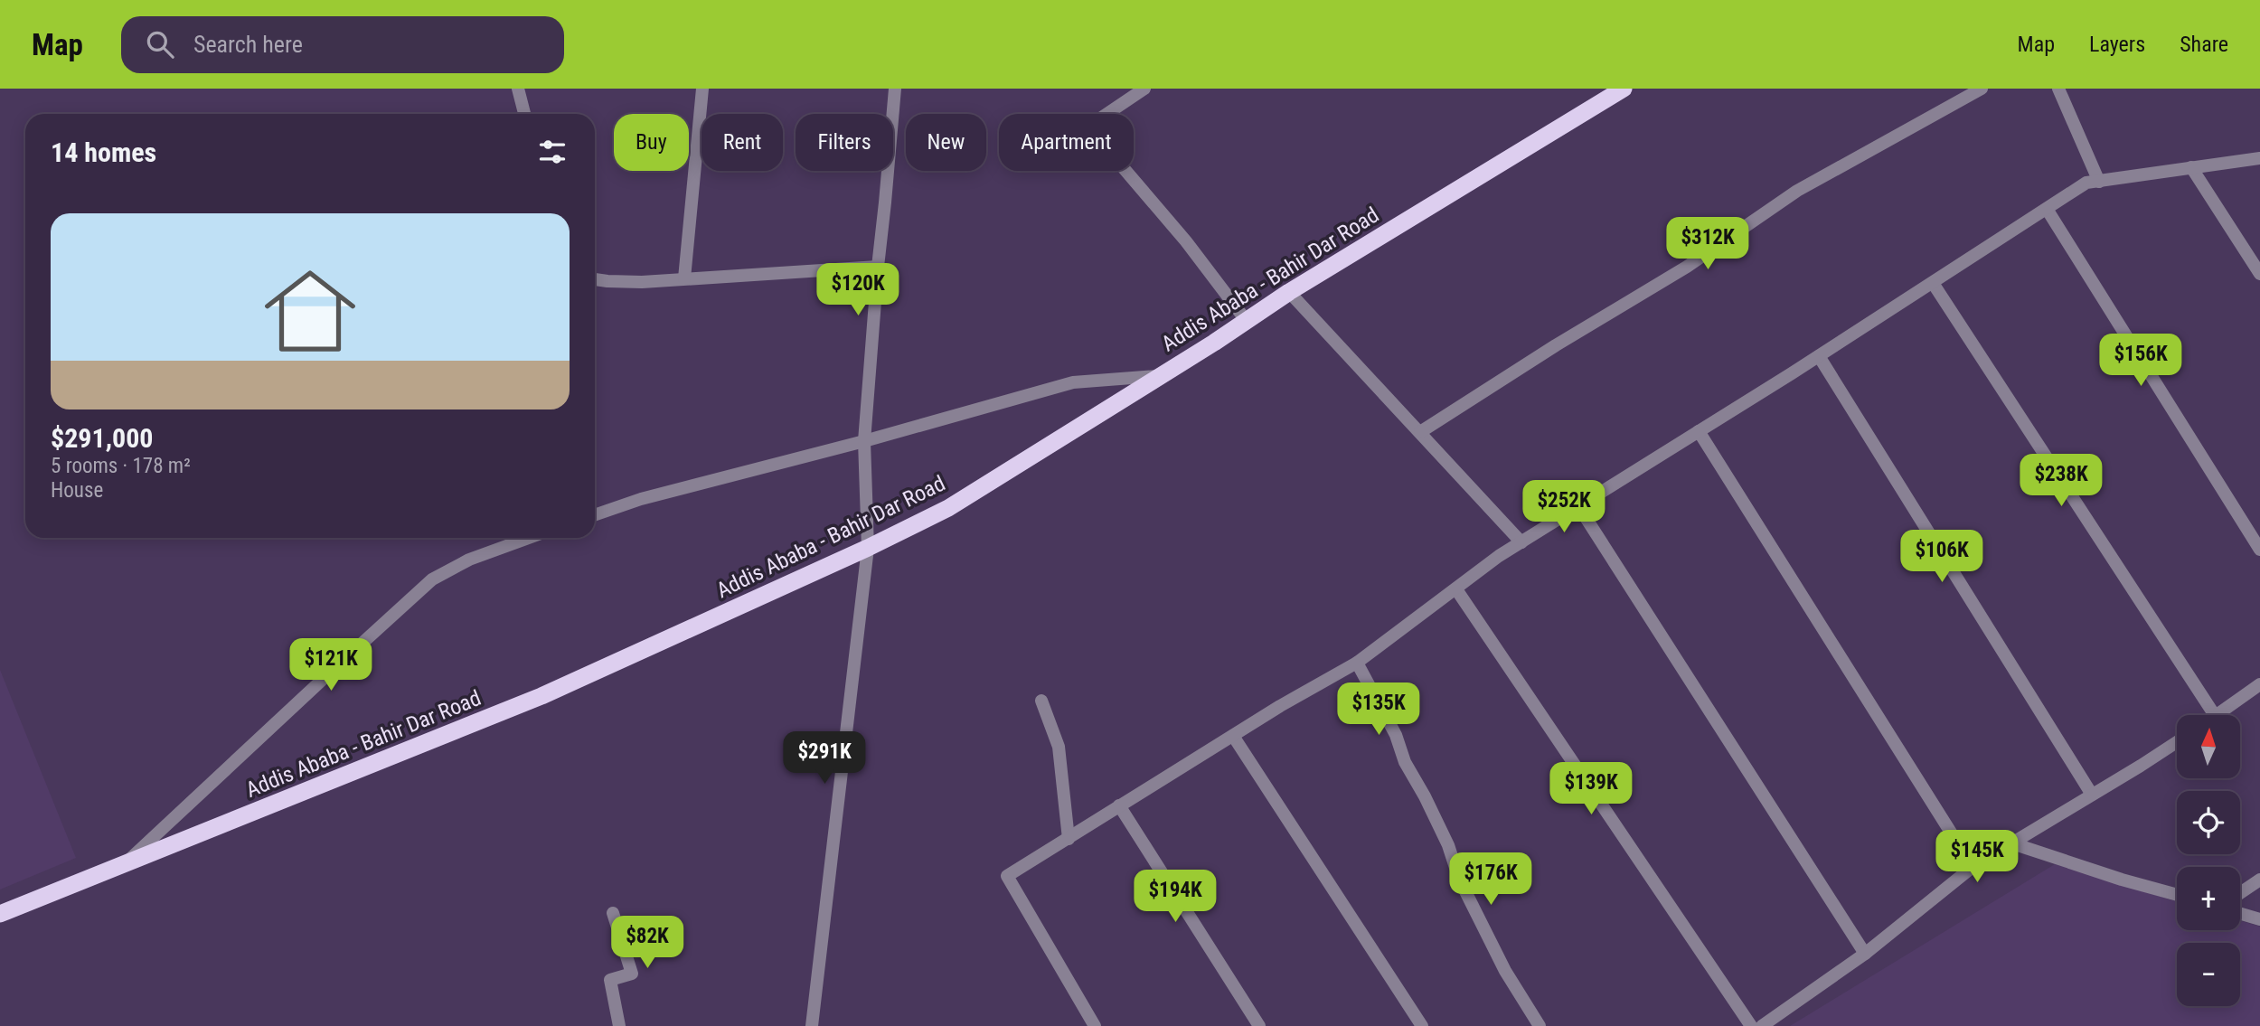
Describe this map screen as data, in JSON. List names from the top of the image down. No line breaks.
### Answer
{"streets":{"highway":["Addis Ababa - Bahir Dar Road"]},"north":"top","page":{"header":"Map","search":"Search here","nav":["Map","Layers","Share"],"chip":["Buy","Rent","Filters","New","Apartment"],"heading":"14 homes","list":[{"name":"$291,000","note":"5 rooms · 178 m² · House"}],"price":["$312K","$120K","$156K","$238K","$252K","$106K","$121K","$135K","$291K","$139K","$145K","$176K","$194K","$82K"],"map_buttons":["+","−"]}}
